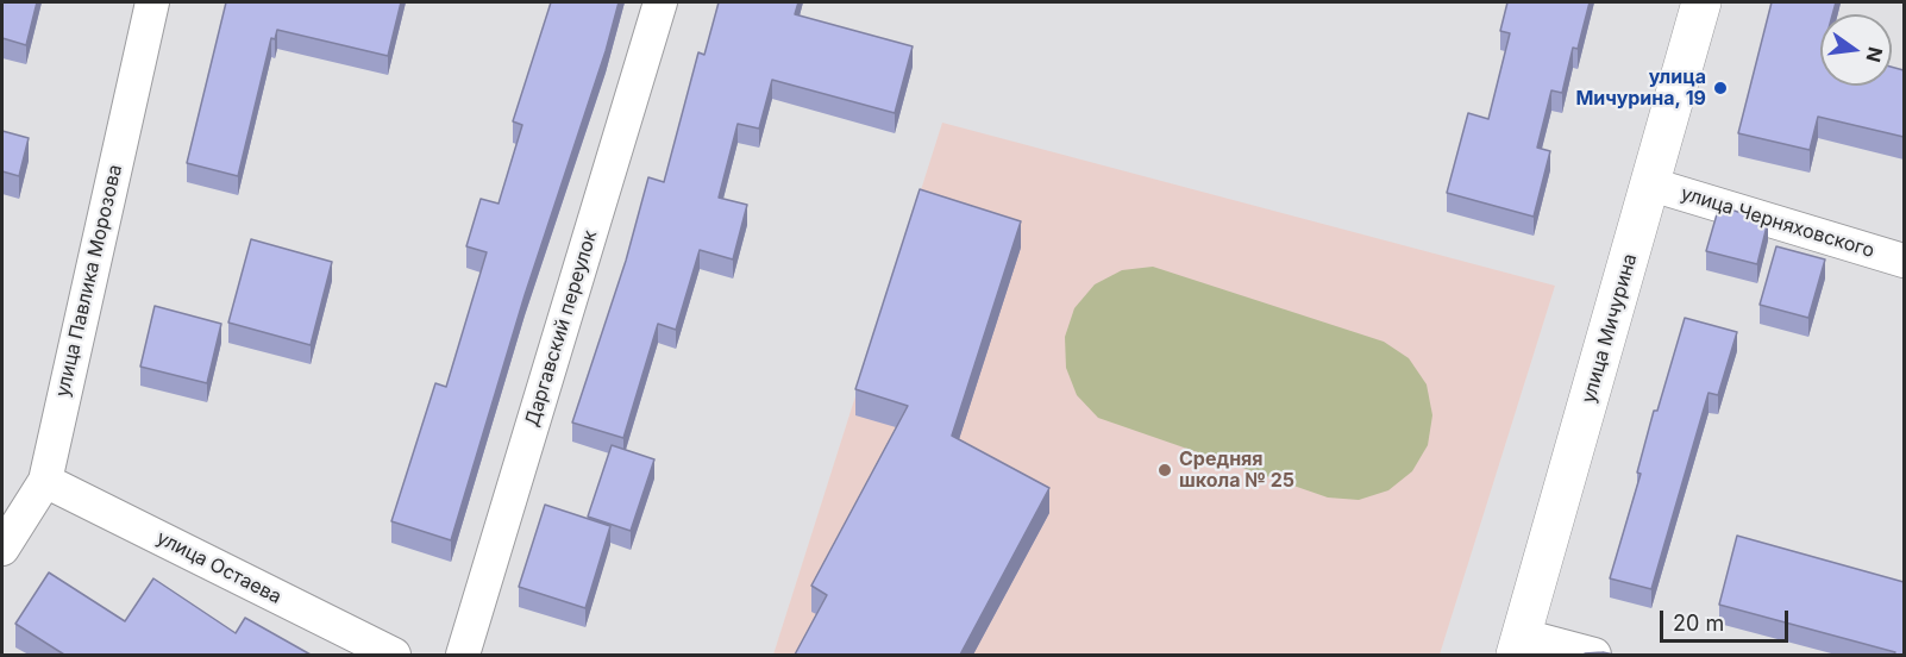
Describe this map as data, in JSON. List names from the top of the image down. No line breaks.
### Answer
{"streets":{"street":["улица Черняховского","улица Павлика Морозова","Даргавский переулок","улица Мичурина","улица Остаева"]},"crossings":[["улица Черняховского","улица Мичурина"],["улица Павлика Морозова","улица Остаева"]],"places":["улица Мичурина, 19","Средняя школа № 25"],"scale_bar":"20 m","north":"right"}
